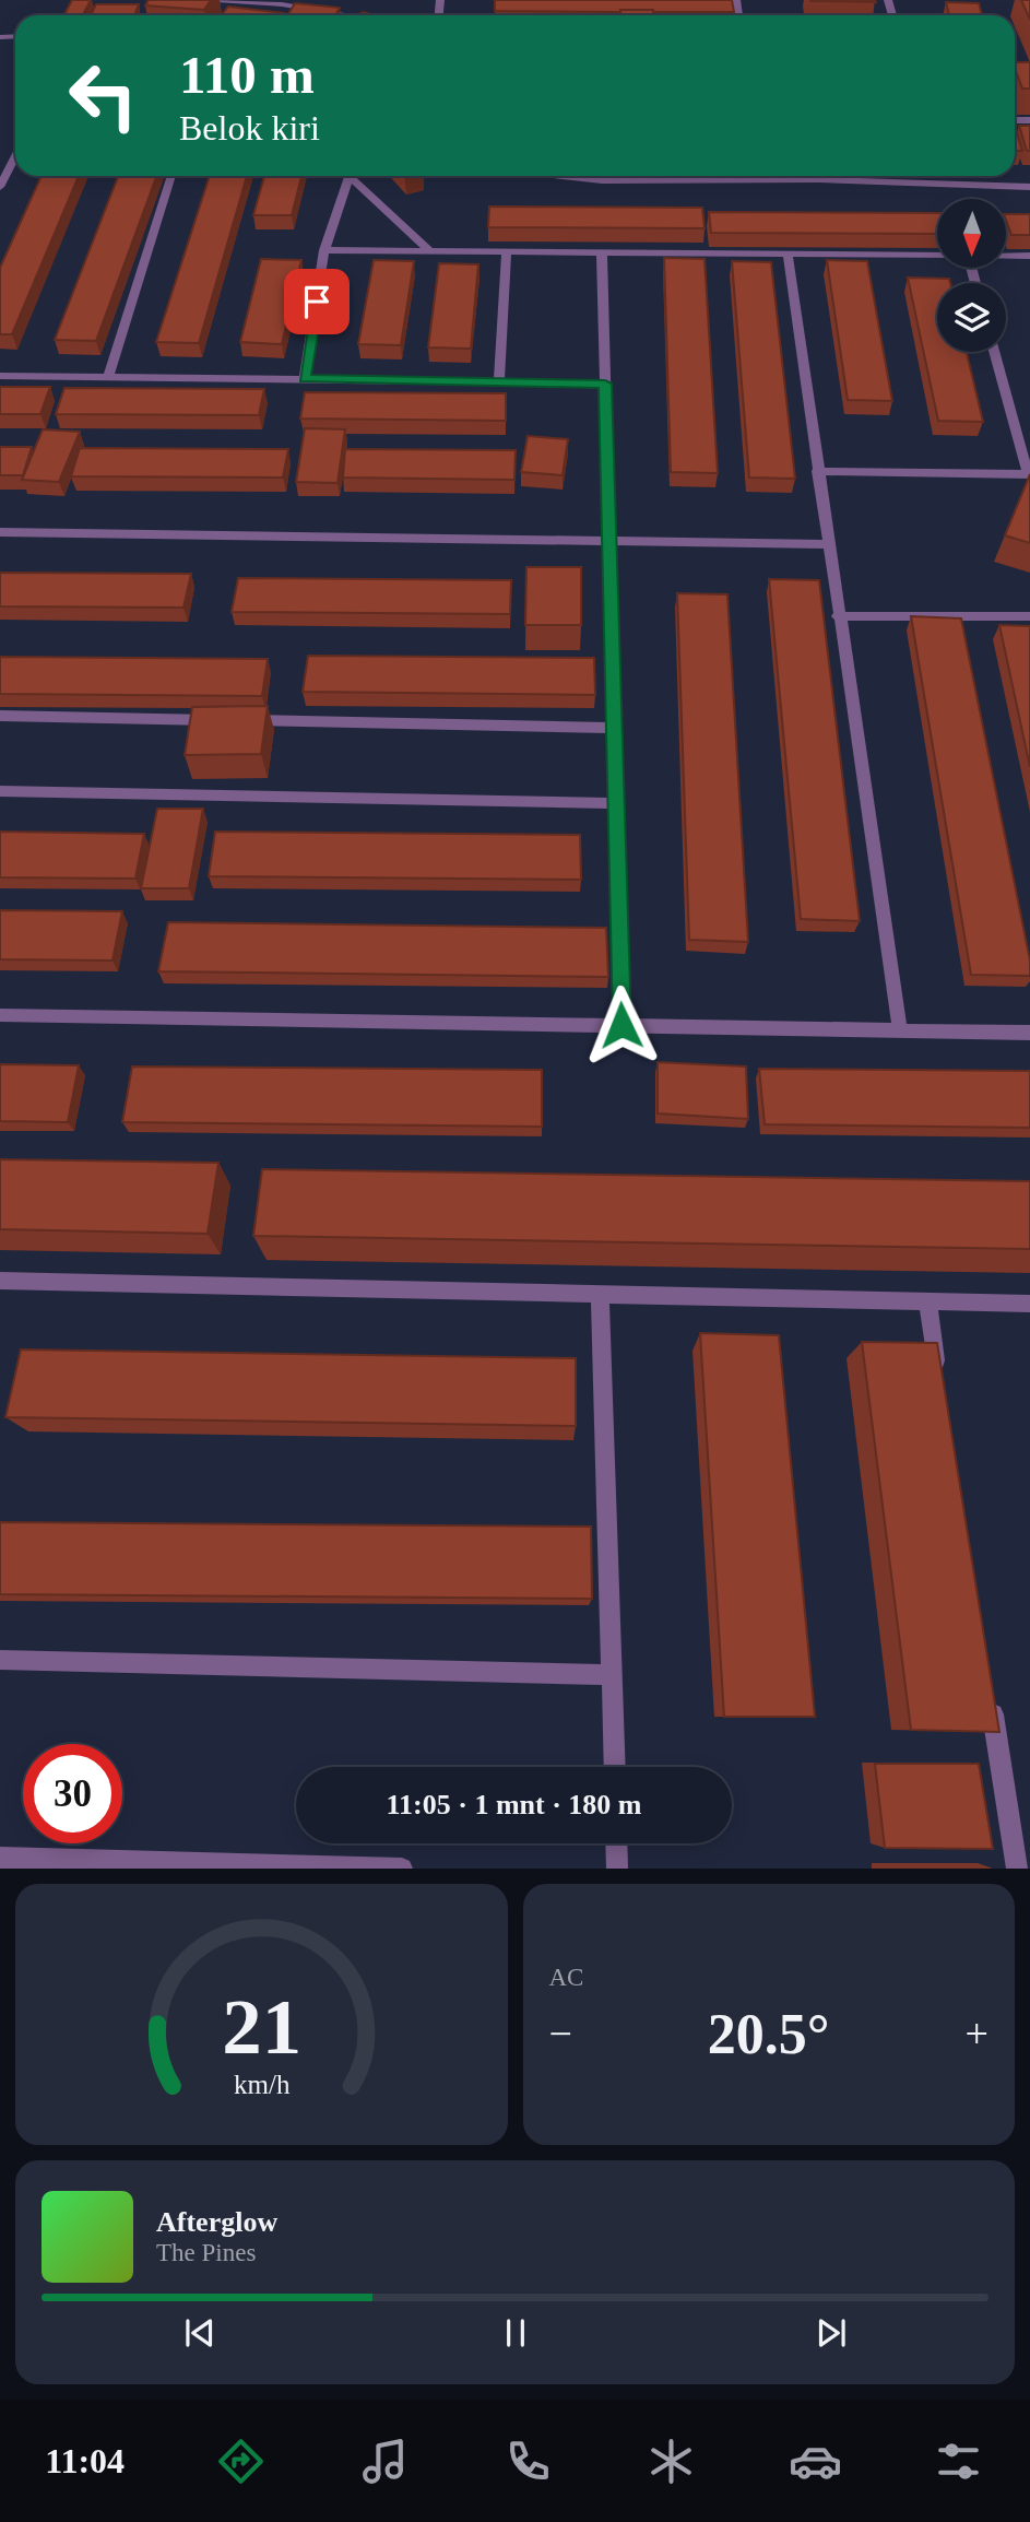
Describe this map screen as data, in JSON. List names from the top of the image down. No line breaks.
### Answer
{"north":"bottom","page":{"turn":["110 m","Belok kiri"],"limit":"30","trip":"11:05 · 1 mnt · 180 m","tile":"AC","heat":["−","20.5°","+"],"song":["Afterglow","The Pines"],"tabs":"11:04","gauge":["21","km/h"]}}
